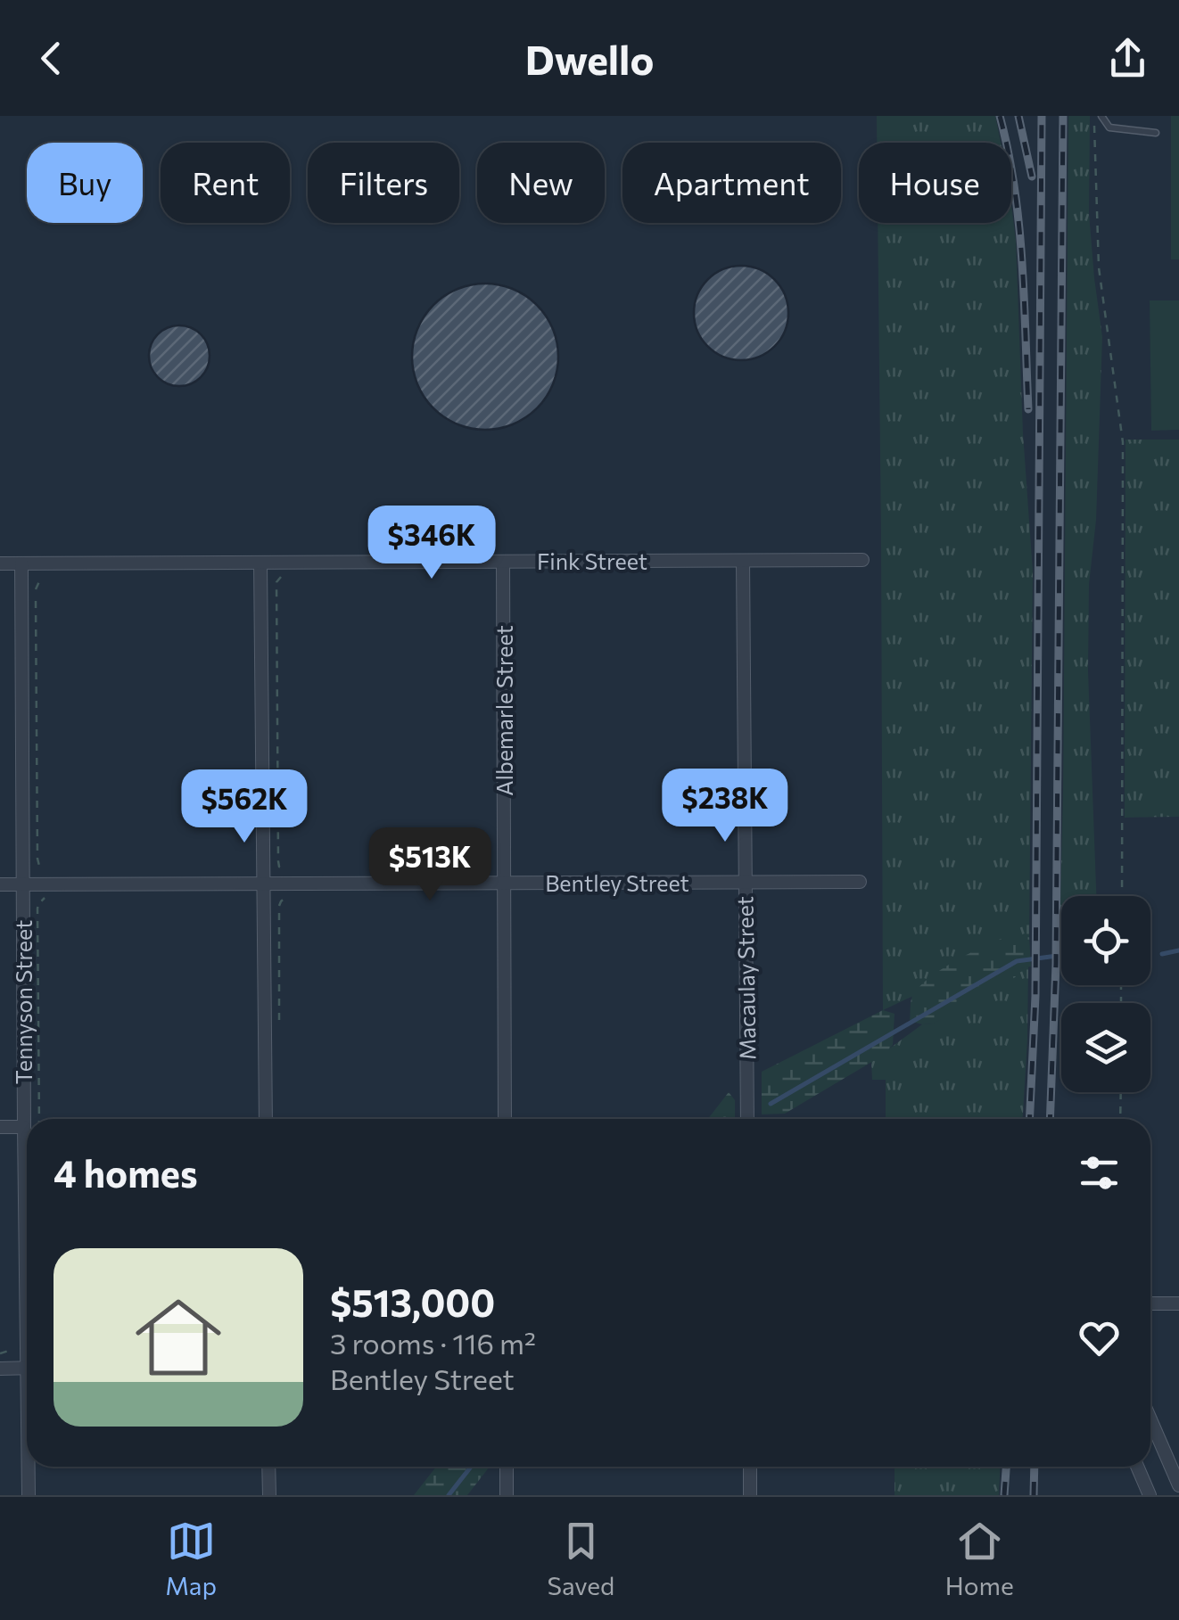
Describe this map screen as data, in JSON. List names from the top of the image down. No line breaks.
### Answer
{"streets":{"street":["Fink Street","Albemarle Street","Bentley Street","Macaulay Street","Tennyson Street"]},"crossings":[["Fink Street","Albemarle Street"],["Fink Street","Macaulay Street"],["Fink Street","Tennyson Street"],["Albemarle Street","Bentley Street"],["Bentley Street","Macaulay Street"],["Bentley Street","Tennyson Street"]],"page":{"header":"Dwello","chip":["Buy","Rent","Filters","New","Apartment","House"],"price":["$346K","$238K","$562K","$513K"],"heading":"4 homes","list":[{"name":"$513,000","note":"3 rooms · 116 m² · Bentley Street"}],"tabs":["Map","Saved","Home"]}}
